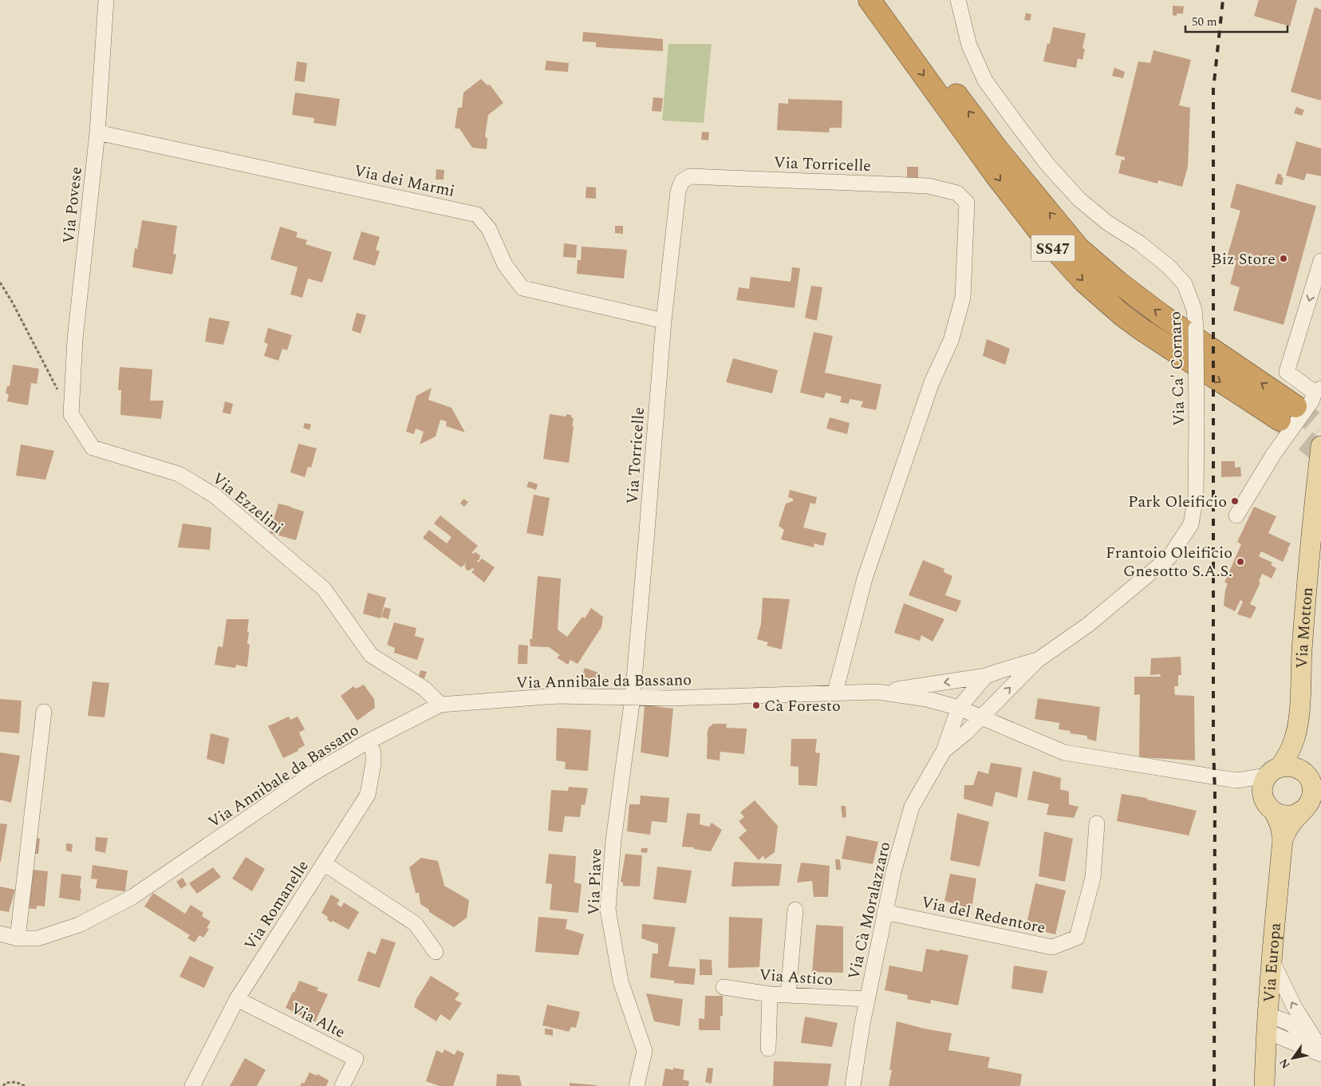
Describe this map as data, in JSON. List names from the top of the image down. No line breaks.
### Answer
{"streets":{"highway":["SS47"],"main road":["Via Motton","Via Europa"],"street":["Via Torricelle","Via dei Marmi","Via Povese","Via Ca' Cornaro","Via Ezzelini","Via Annibale da Bassano","Via Piave","Via Romanelle","Via Cà Moralazzaro","Via del Redentore","Via Astico","Via Alte"]},"crossings":[["Via Torricelle","Via dei Marmi"],["Via Torricelle","Via Annibale da Bassano"],["Via Torricelle","Via Piave"],["Via dei Marmi","Via Povese"],["Via Povese","Via Ezzelini"],["Via Ca' Cornaro","Via Annibale da Bassano"],["Via Ca' Cornaro","Via Cà Moralazzaro"],["Via Ezzelini","Via Annibale da Bassano"],["Via Motton","Via Annibale da Bassano"],["Via Motton","Via Europa"],["Via Annibale da Bassano","Via Piave"],["Via Annibale da Bassano","Via Romanelle"],["Via Annibale da Bassano","Via Cà Moralazzaro"],["Via Annibale da Bassano","Via Europa"],["Via Romanelle","Via Alte"],["Via Cà Moralazzaro","Via del Redentore"],["Via Cà Moralazzaro","Via Astico"]],"places":["Biz Store","Park Oleificio","Frantoio Oleificio Gnesotto S.A.S.","Cà Foresto"],"scale_bar":"50 m","north":"bottom left"}
